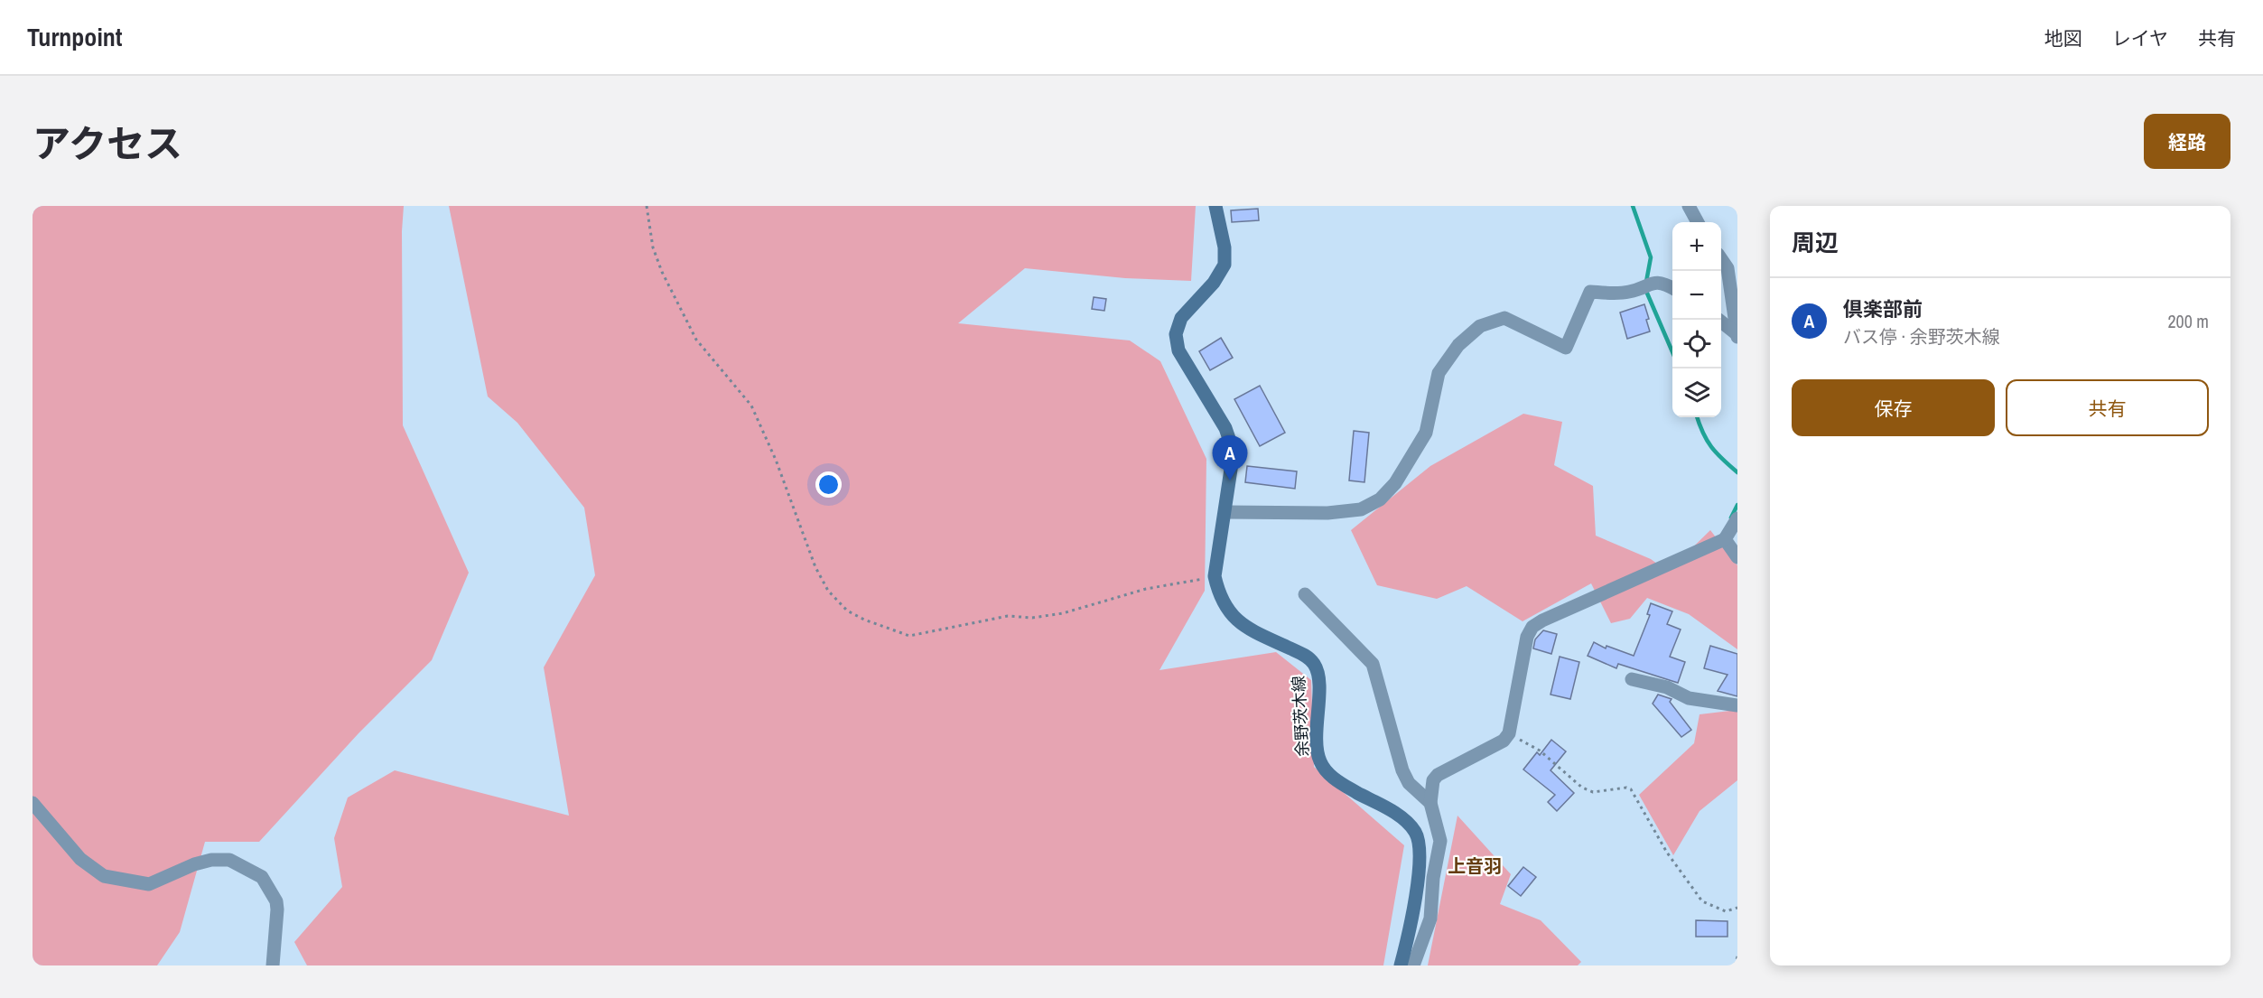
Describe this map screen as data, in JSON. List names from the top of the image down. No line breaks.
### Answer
{"streets":{"main road":["余野茨木線"]},"districts":["上音羽"],"page":{"header":"Turnpoint","nav":["地図","レイヤ","共有"],"title":"アクセス","buttons":["経路",["保存","共有"]],"heading":"周辺","map_buttons":["+","−"],"list":[{"mark":"A","name":"倶楽部前","note":"バス停 · 余野茨木線","value":"200 m"}],"pins":"A"}}
